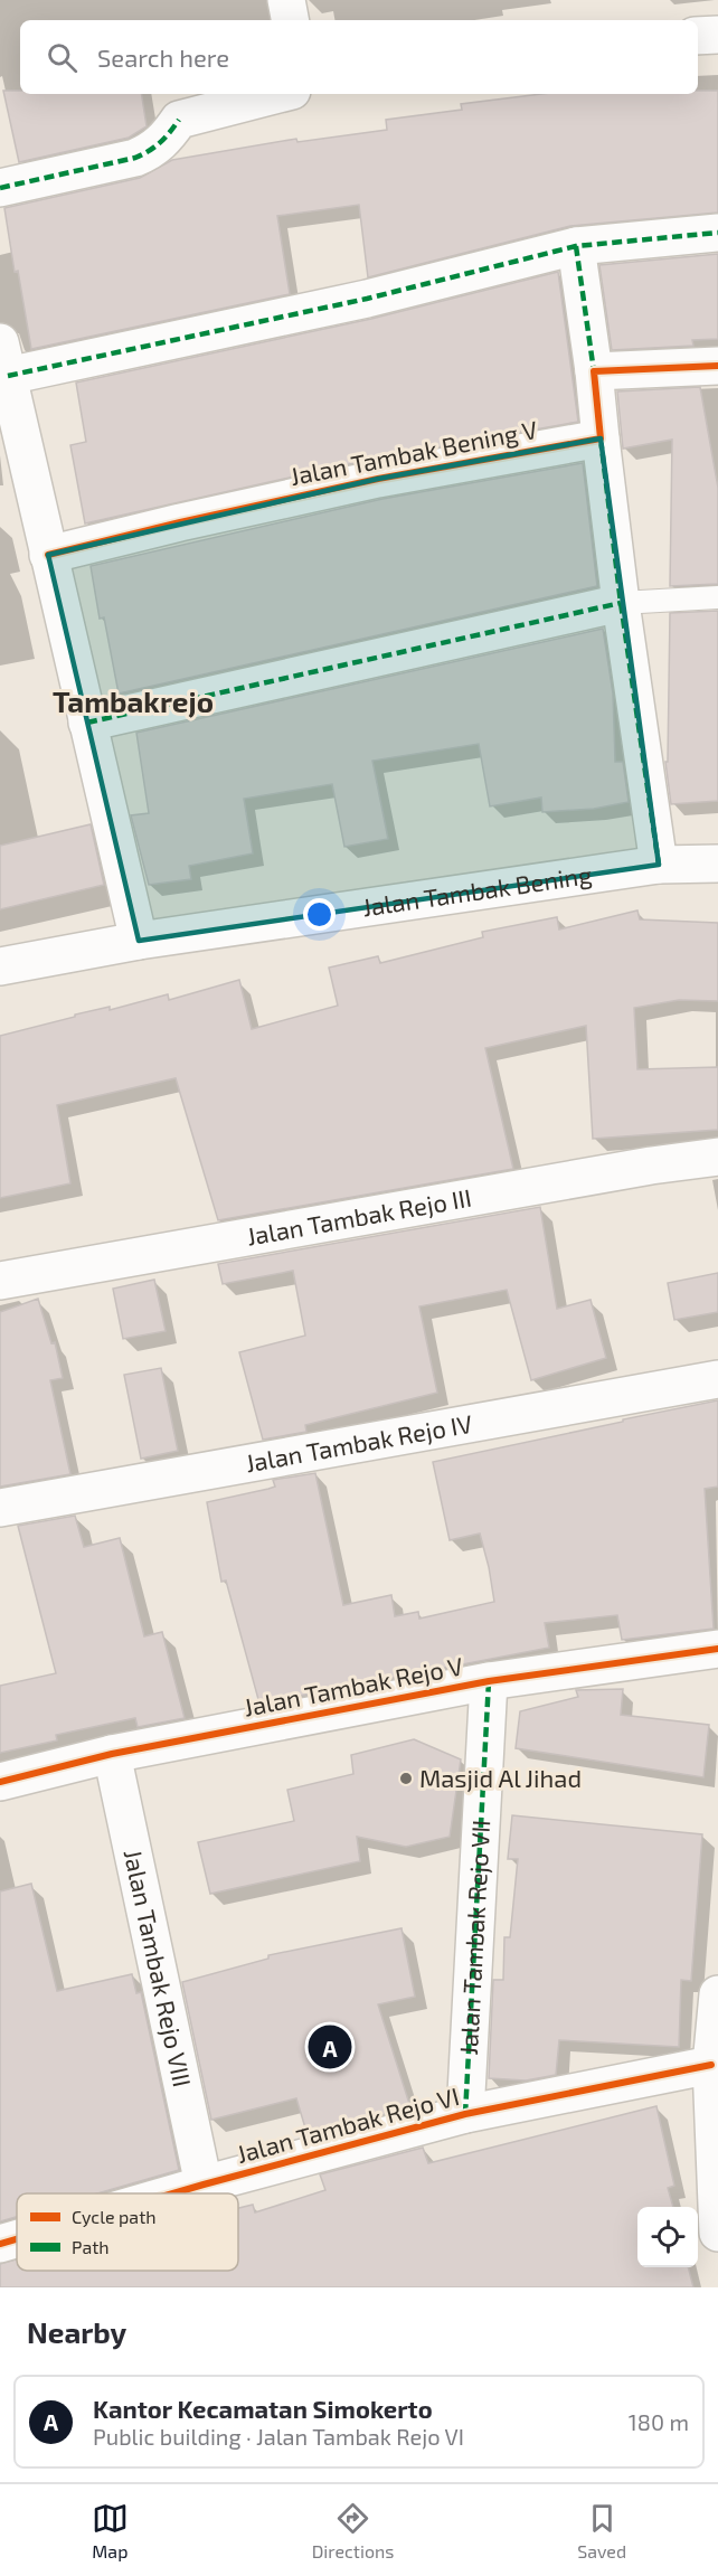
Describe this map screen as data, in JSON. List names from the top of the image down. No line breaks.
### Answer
{"streets":{"street":["Jalan Tambak Bening V","Jalan Tambak Bening","Jalan Tambak Rejo III","Jalan Tambak Rejo IV","Jalan Tambak Rejo V","Jalan Tambak Rejo VII","Jalan Tambak Rejo VIII","Jalan Tambak Rejo VI"]},"crossings":[["Jalan Tambak Rejo V","Jalan Tambak Rejo VII"],["Jalan Tambak Rejo V","Jalan Tambak Rejo VIII"],["Jalan Tambak Rejo VII","Jalan Tambak Rejo VI"],["Jalan Tambak Rejo VIII","Jalan Tambak Rejo VI"]],"districts":["Tambakrejo"],"places":["Masjid Al Jihad"],"legend":["Cycle path","Path"],"page":{"search":"Search here","pins":"A","heading":"Nearby","list":[{"mark":"A","name":"Kantor Kecamatan Simokerto","note":"Public building · Jalan Tambak Rejo VI","value":"180 m"}],"nav":["Map","Directions","Saved"]}}
